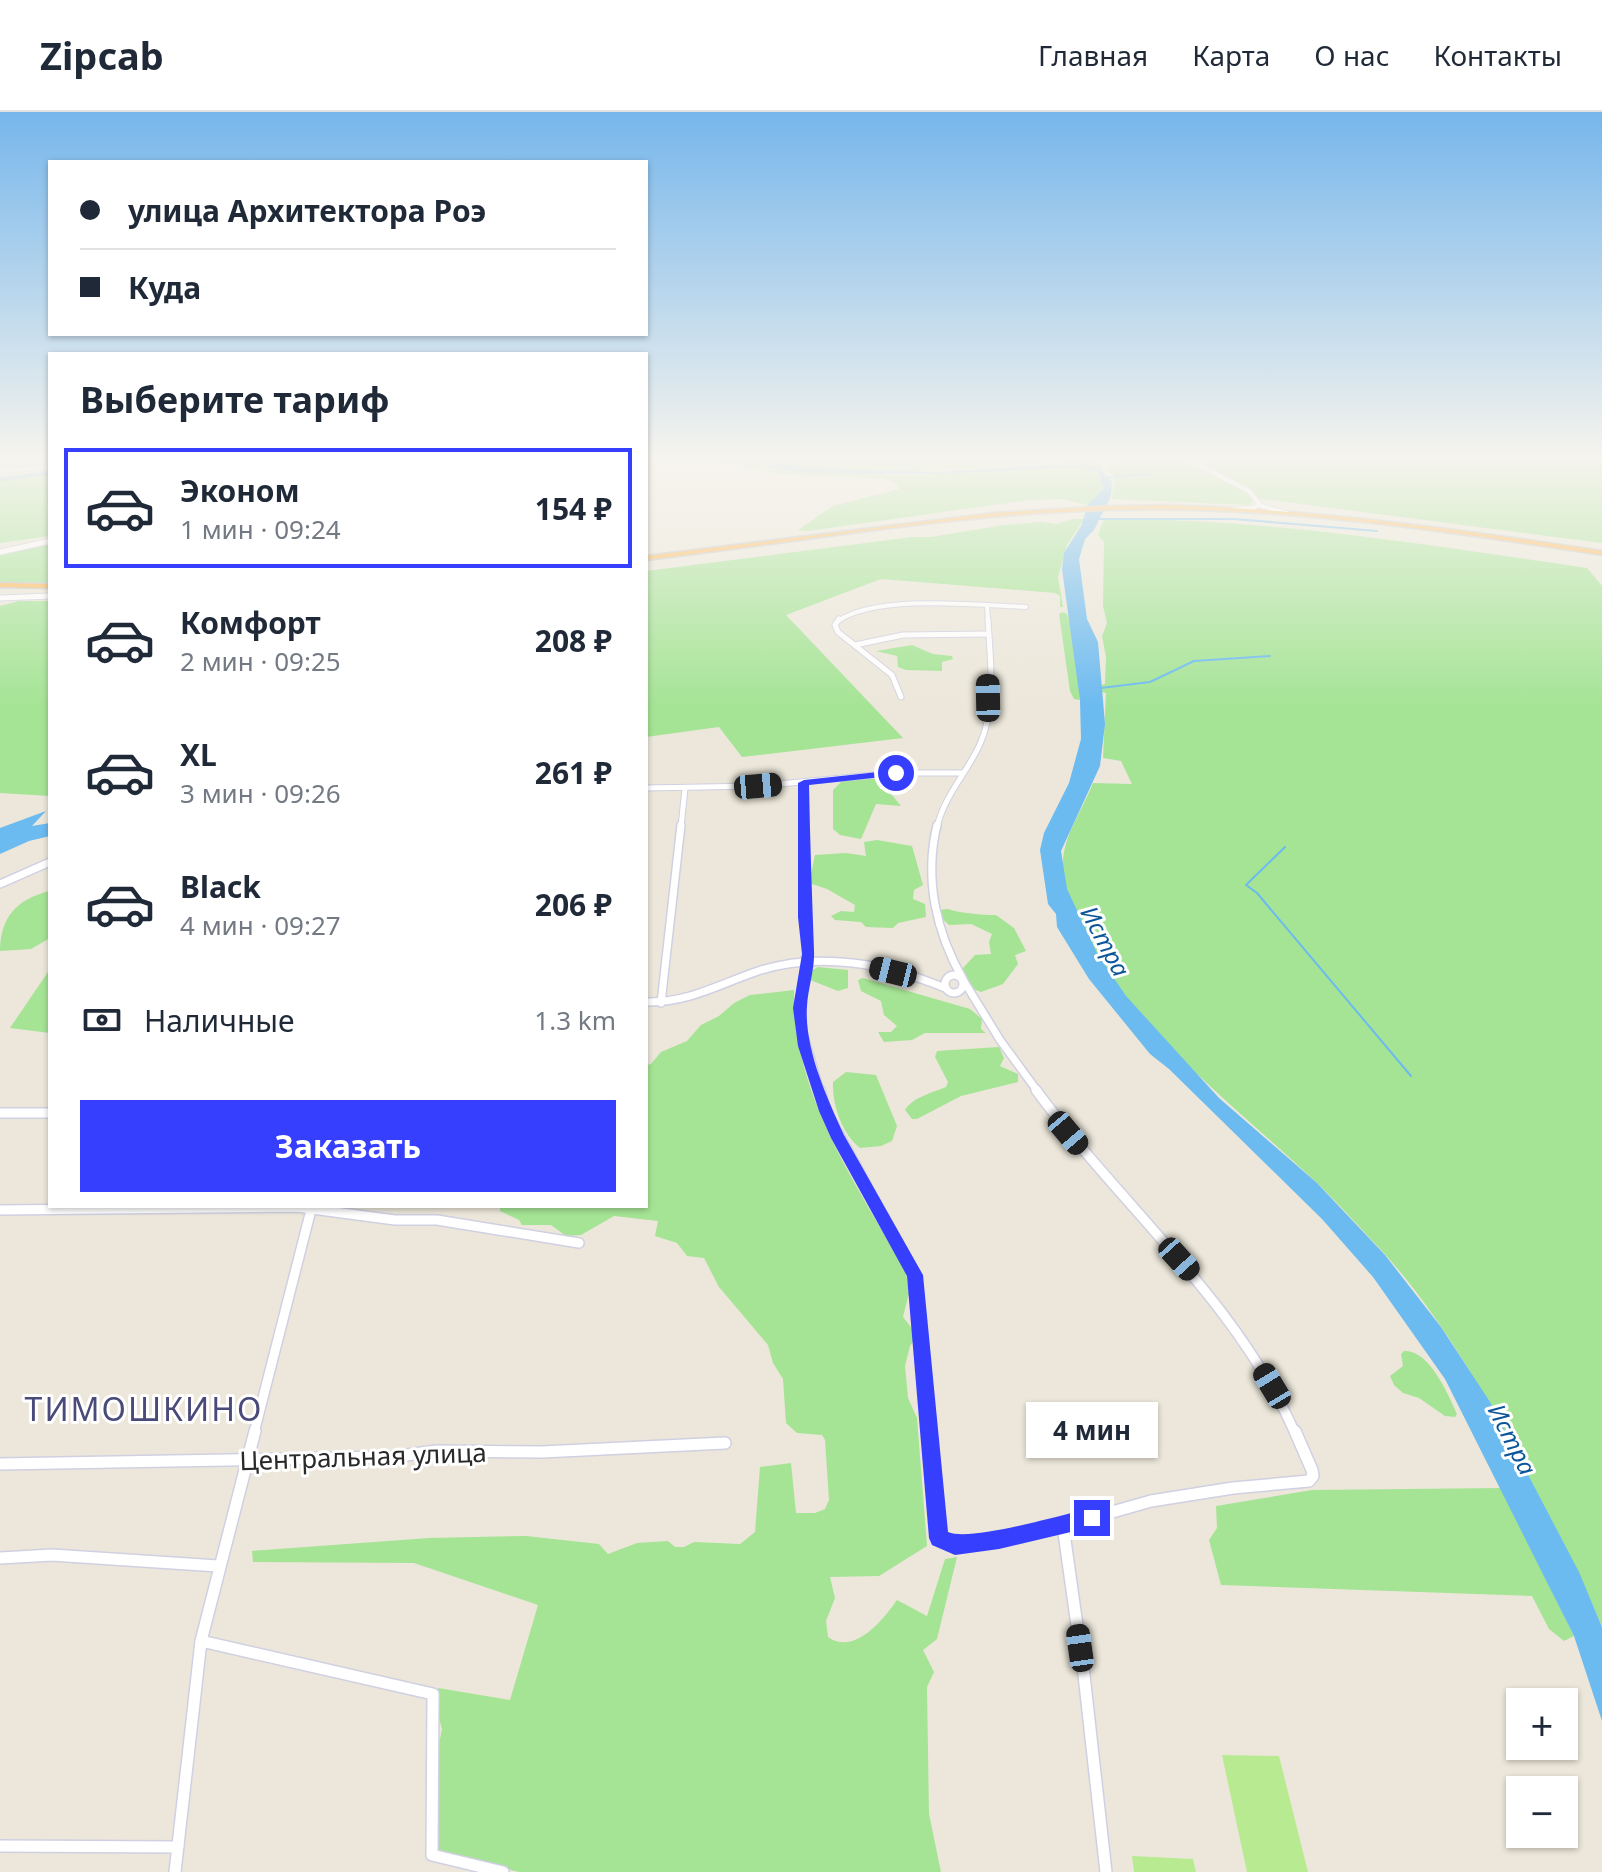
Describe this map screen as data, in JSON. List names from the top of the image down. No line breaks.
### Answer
{"streets":{"street":["Центральная улица"]},"districts":["ТИМОШКИНО"],"water":["Истра"],"page":{"header":"Zipcab","nav":["Главная","Карта","О нас","Контакты"],"banner":["улица Архитектора Роэ","Куда"],"heading":"Выберите тариф","list":[{"name":"Эконом","note":"1 мин · 09:24","value":"154 ₽"},{"name":"Комфорт","note":"2 мин · 09:25","value":"208 ₽"},{"name":"XL","note":"3 мин · 09:26","value":"261 ₽"},{"name":"Black","note":"4 мин · 09:27","value":"206 ₽"}],"pay":["Наличные","1.3 km"],"buttons":"Заказать","bubble":"4 мин","map_buttons":["+","−"]}}
